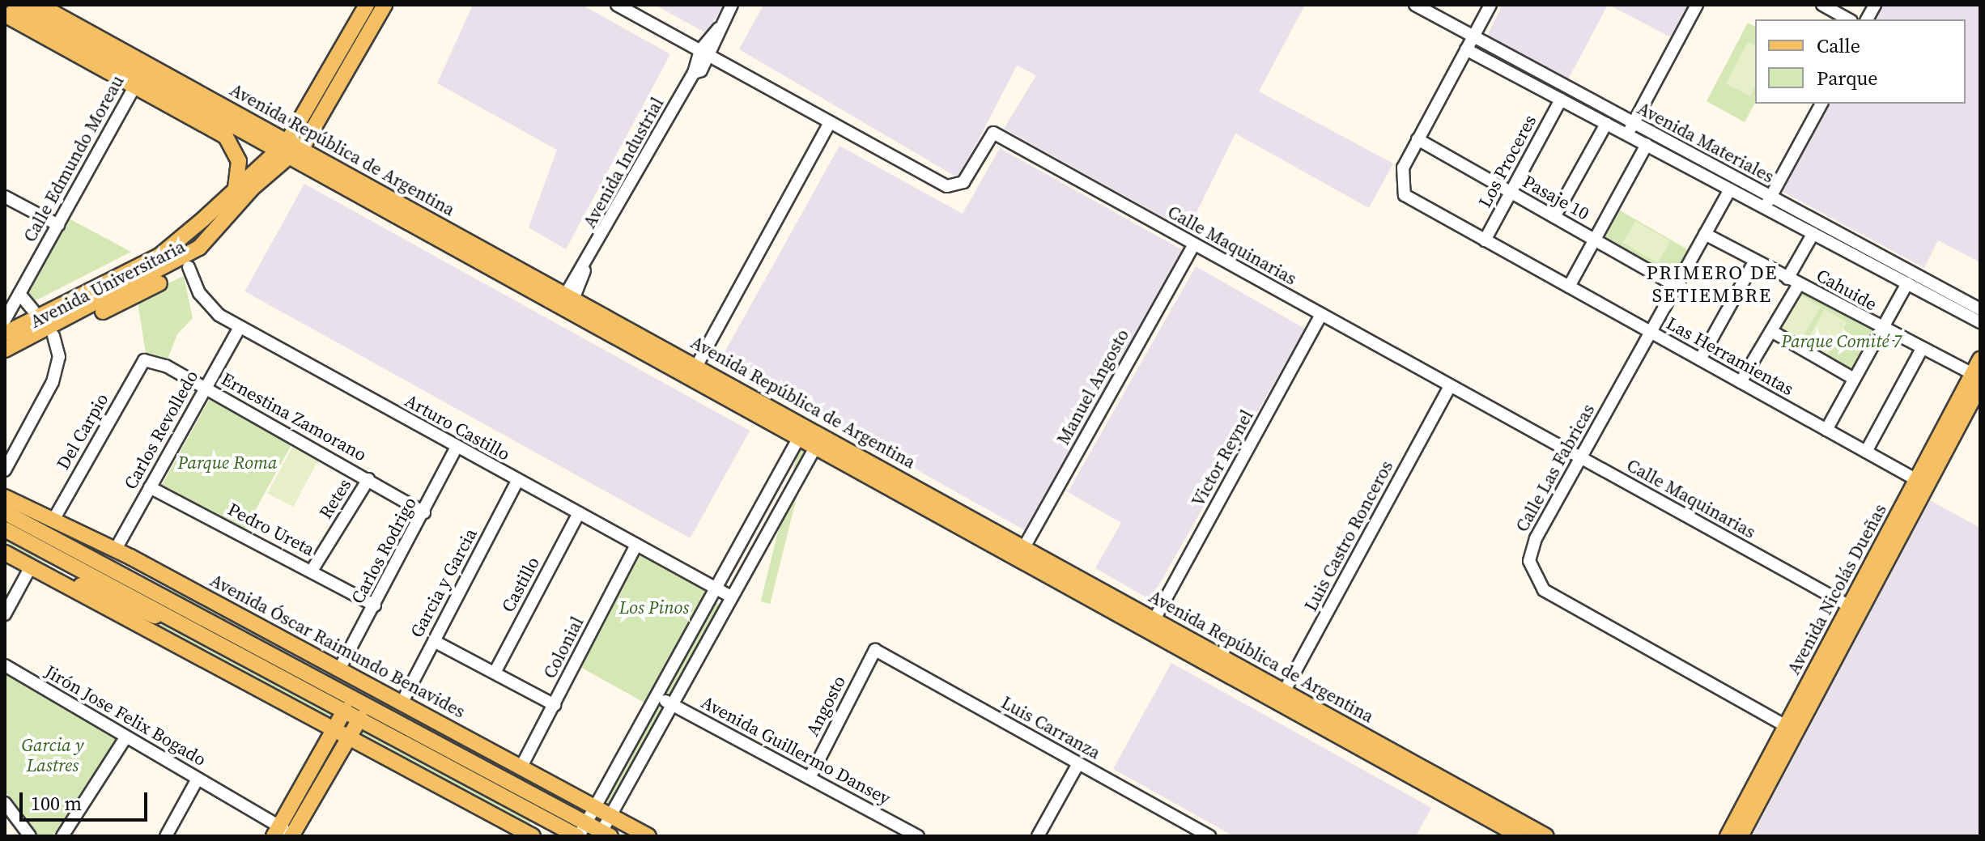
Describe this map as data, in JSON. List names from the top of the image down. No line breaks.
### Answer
{"streets":{"main road":["Avenida República de Argentina","Avenida Universitaria","Avenida Nicolás Dueñas","Avenida Óscar Raimundo Benavides"],"street":["Avenida Materiales","Calle Edmundo Moreau","Los Proceres","Avenida Industrial","Pasaje 10","Calle Maquinarias","Cahuide","Las Herramientas","Manuel Angosto","Ernestina Zamorano","Arturo Castillo","Carlos Revolledo","Del Carpio","Victor Reynel","Calle Las Fabricas","Retes","Pedro Ureta","Luis Castro Ronceros","Carlos Rodrigo","Garcia y Garcia","Castillo","Colonial","Angosto","Jirón Jose Felix Bogado","Luis Carranza","Avenida Guillermo Dansey"]},"crossings":[["Avenida Materiales","Los Proceres"],["Avenida Materiales","Calle Las Fabricas"],["Avenida República de Argentina","Calle Edmundo Moreau"],["Avenida República de Argentina","Avenida Industrial"],["Avenida República de Argentina","Avenida Universitaria"],["Avenida República de Argentina","Manuel Angosto"],["Avenida República de Argentina","Victor Reynel"],["Avenida República de Argentina","Luis Castro Ronceros"],["Calle Edmundo Moreau","Avenida Universitaria"],["Los Proceres","Pasaje 10"],["Los Proceres","Las Herramientas"],["Avenida Industrial","Calle Maquinarias"],["Pasaje 10","Las Herramientas"],["Pasaje 10","Calle Las Fabricas"],["Calle Maquinarias","Manuel Angosto"],["Calle Maquinarias","Victor Reynel"],["Calle Maquinarias","Calle Las Fabricas"],["Calle Maquinarias","Luis Castro Ronceros"],["Calle Maquinarias","Avenida Nicolás Dueñas"],["Avenida Universitaria","Arturo Castillo"],["Cahuide","Calle Las Fabricas"],["Cahuide","Avenida Nicolás Dueñas"],["Las Herramientas","Calle Las Fabricas"],["Las Herramientas","Avenida Nicolás Dueñas"],["Ernestina Zamorano","Carlos Revolledo"],["Ernestina Zamorano","Del Carpio"],["Ernestina Zamorano","Retes"],["Ernestina Zamorano","Carlos Rodrigo"],["Arturo Castillo","Carlos Revolledo"],["Arturo Castillo","Carlos Rodrigo"],["Arturo Castillo","Garcia y Garcia"],["Arturo Castillo","Castillo"],["Arturo Castillo","Colonial"],["Carlos Revolledo","Pedro Ureta"],["Carlos Revolledo","Avenida Óscar Raimundo Benavides"],["Del Carpio","Avenida Óscar Raimundo Benavides"],["Calle Las Fabricas","Avenida Nicolás Dueñas"],["Retes","Pedro Ureta"],["Pedro Ureta","Carlos Rodrigo"],["Carlos Rodrigo","Avenida Óscar Raimundo Benavides"],["Garcia y Garcia","Avenida Óscar Raimundo Benavides"],["Avenida Óscar Raimundo Benavides","Colonial"],["Angosto","Luis Carranza"],["Angosto","Avenida Guillermo Dansey"]],"districts":["PRIMERO DE SETIEMBRE"],"parks":["Parque Comité 7","Parque Roma","Los Pinos","Garcia y Lastres"],"legend":["Calle","Parque"],"scale_bar":"100 m"}
